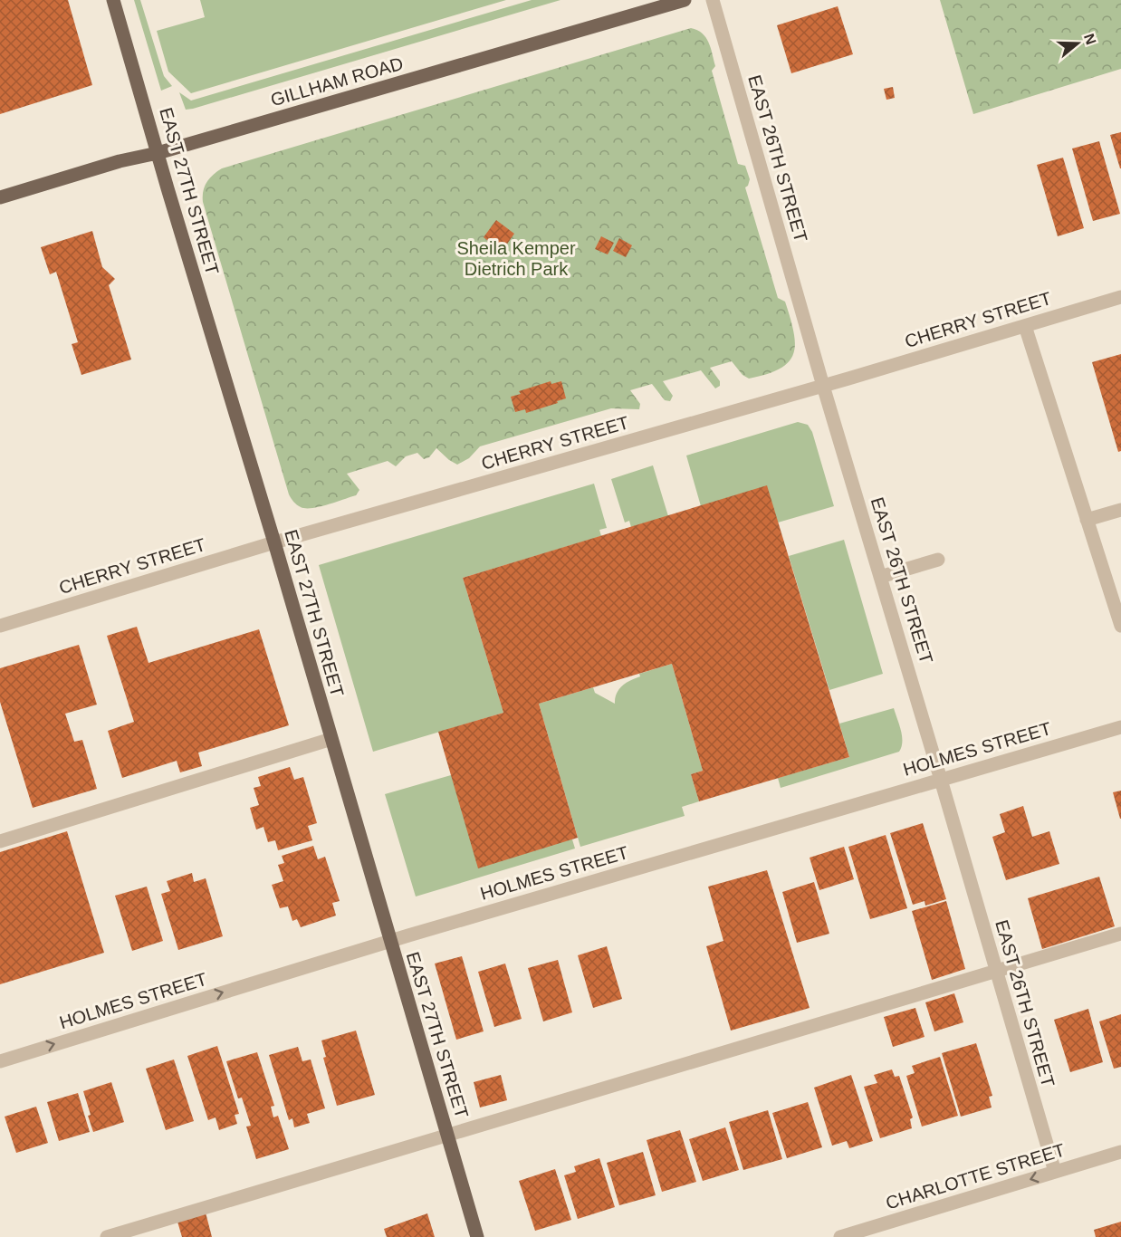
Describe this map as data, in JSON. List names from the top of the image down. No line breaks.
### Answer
{"streets":{"main road":["GILLHAM ROAD","EAST 27TH STREET"],"street":["EAST 26TH STREET","CHERRY STREET","HOLMES STREET","CHARLOTTE STREET"]},"crossings":[["GILLHAM ROAD","EAST 27TH STREET"],["EAST 26TH STREET","CHERRY STREET"],["EAST 26TH STREET","HOLMES STREET"],["EAST 26TH STREET","CHARLOTTE STREET"],["EAST 27TH STREET","CHERRY STREET"],["EAST 27TH STREET","HOLMES STREET"]],"one_way":["CHARLOTTE STREET"],"parks":["Sheila Kemper Dietrich Park"],"north":"right"}
